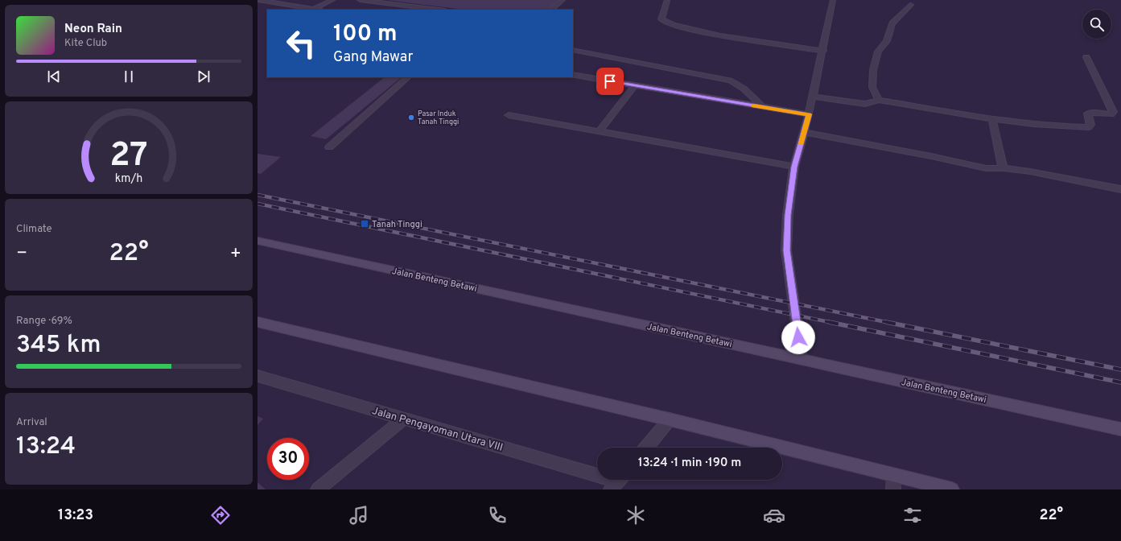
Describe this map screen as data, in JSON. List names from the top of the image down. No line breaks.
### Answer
{"streets":{"main road":["Jalan Benteng Betawi"],"street":["Jalan Pengayoman Utara VIII"]},"places":{"other":["Pasar Induk Tanah Tinggi"],"transit":["Tanah Tinggi"]},"page":{"turn":["100 m","Gang Mawar"],"song":["Neon Rain","Kite Club"],"tile":["Climate",["Range · 69%","345 km"],["Arrival","13:24"]],"heat":["−","22°","+"],"limit":"30","trip":"13:24 · 1 min · 190 m","tabs":["13:23","22°"],"gauge":["27","km/h"]}}
